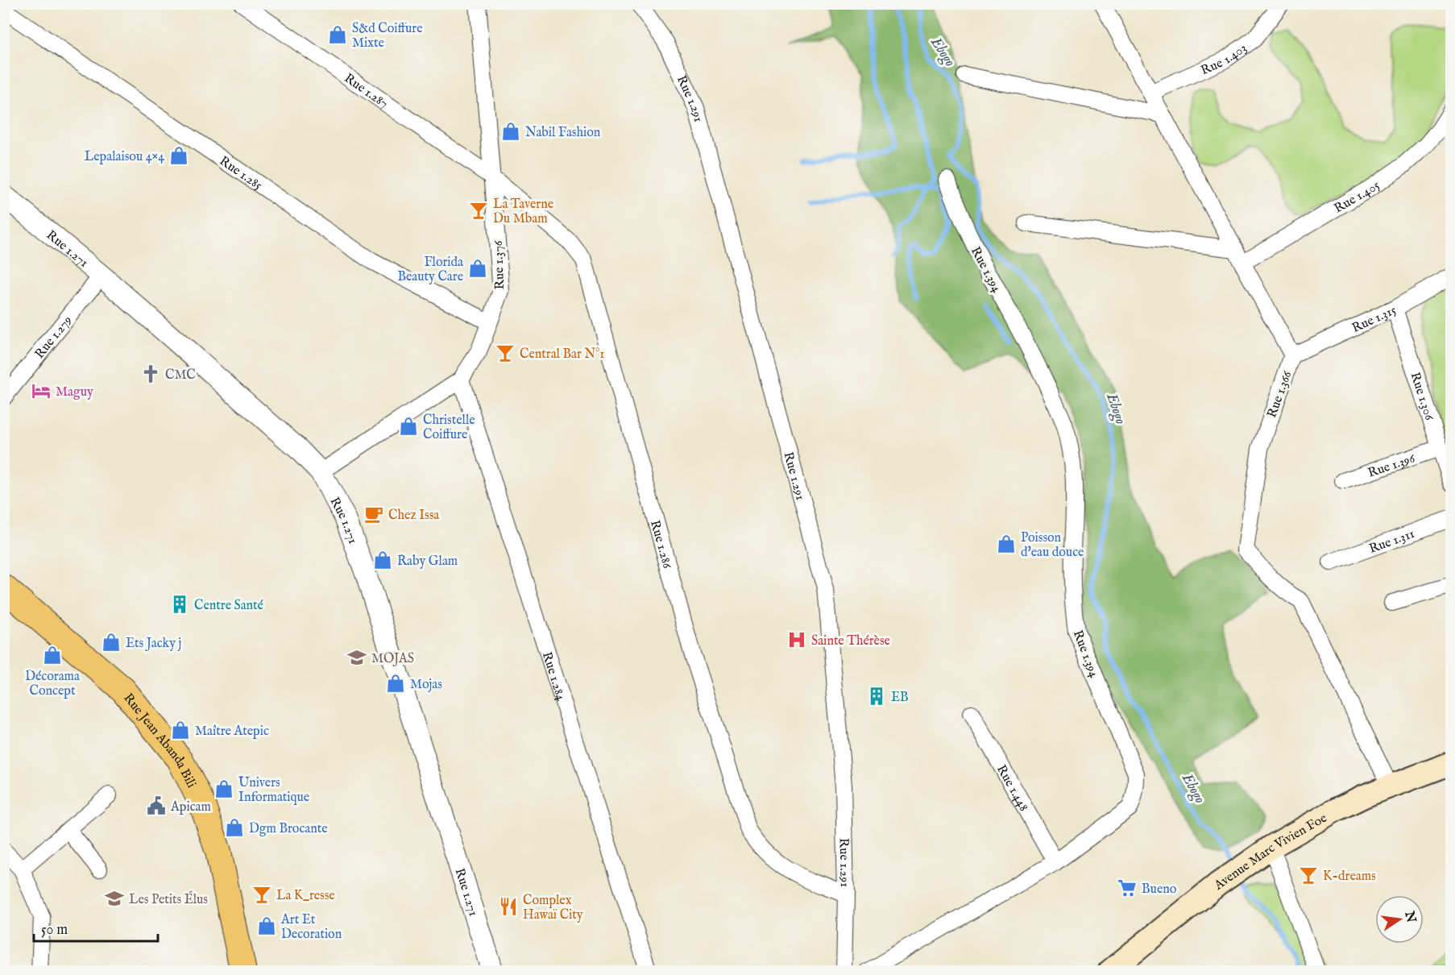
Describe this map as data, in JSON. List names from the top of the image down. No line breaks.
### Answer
{"streets":{"main road":["Rue Jean Abanda Bili","Avenue Marc Vivien Foe"],"street":["Rue 1.403","Rue 1.287","Rue 1.291","Rue 1.285","Rue 1.405","Rue 1.271","Rue 1.376","Rue 1.394","Rue 1.315","Rue 1.279","Rue 1.366","Rue 1.306","Rue 1.396","Rue 1.311","Rue 1.286","Rue 1.284","Rue 1.448"]},"crossings":[["Rue 1.403","Rue 1.366"],["Rue 1.287","Rue 1.376"],["Rue 1.287","Rue 1.286"],["Rue 1.291","Rue 1.286"],["Rue 1.285","Rue 1.376"],["Rue 1.405","Rue 1.366"],["Rue 1.271","Rue 1.376"],["Rue 1.271","Rue 1.279"],["Rue 1.376","Rue 1.286"],["Rue 1.376","Rue 1.284"],["Rue 1.394","Rue 1.448"],["Rue 1.315","Rue 1.366"],["Rue 1.315","Rue 1.306"],["Rue 1.366","Avenue Marc Vivien Foe"],["Rue 1.306","Rue 1.396"]],"water":["Ebogo"],"places":{"shop":["S&d Coiffure Mixte","Nabil Fashion","Lepalaisou 4×4","Florida Beauty Care","Christelle Coiffure","Poisson d'eau douce","Raby Glam","Ets Jacky j","Décorama Concept","Mojas","Maître Atepic","Univers Informatique","Dgm Brocante","Art Et Decoration"],"bar":["La Taverne Du Mbam","Central Bar N°1","K-dreams","La K_resse"],"church":["CMC"],"hotel":["Maguy"],"cafe":["Chez Issa"],"building":["Centre Santé","EB"],"hospital":["Sainte Thérèse"],"school or university":["MOJAS","Les Petits Élus"],"public building":["Apicam"],"supermarket":["Bueno"],"restaurant":["Complex Hawaï City"]},"scale_bar":"50 m","north":"right"}
